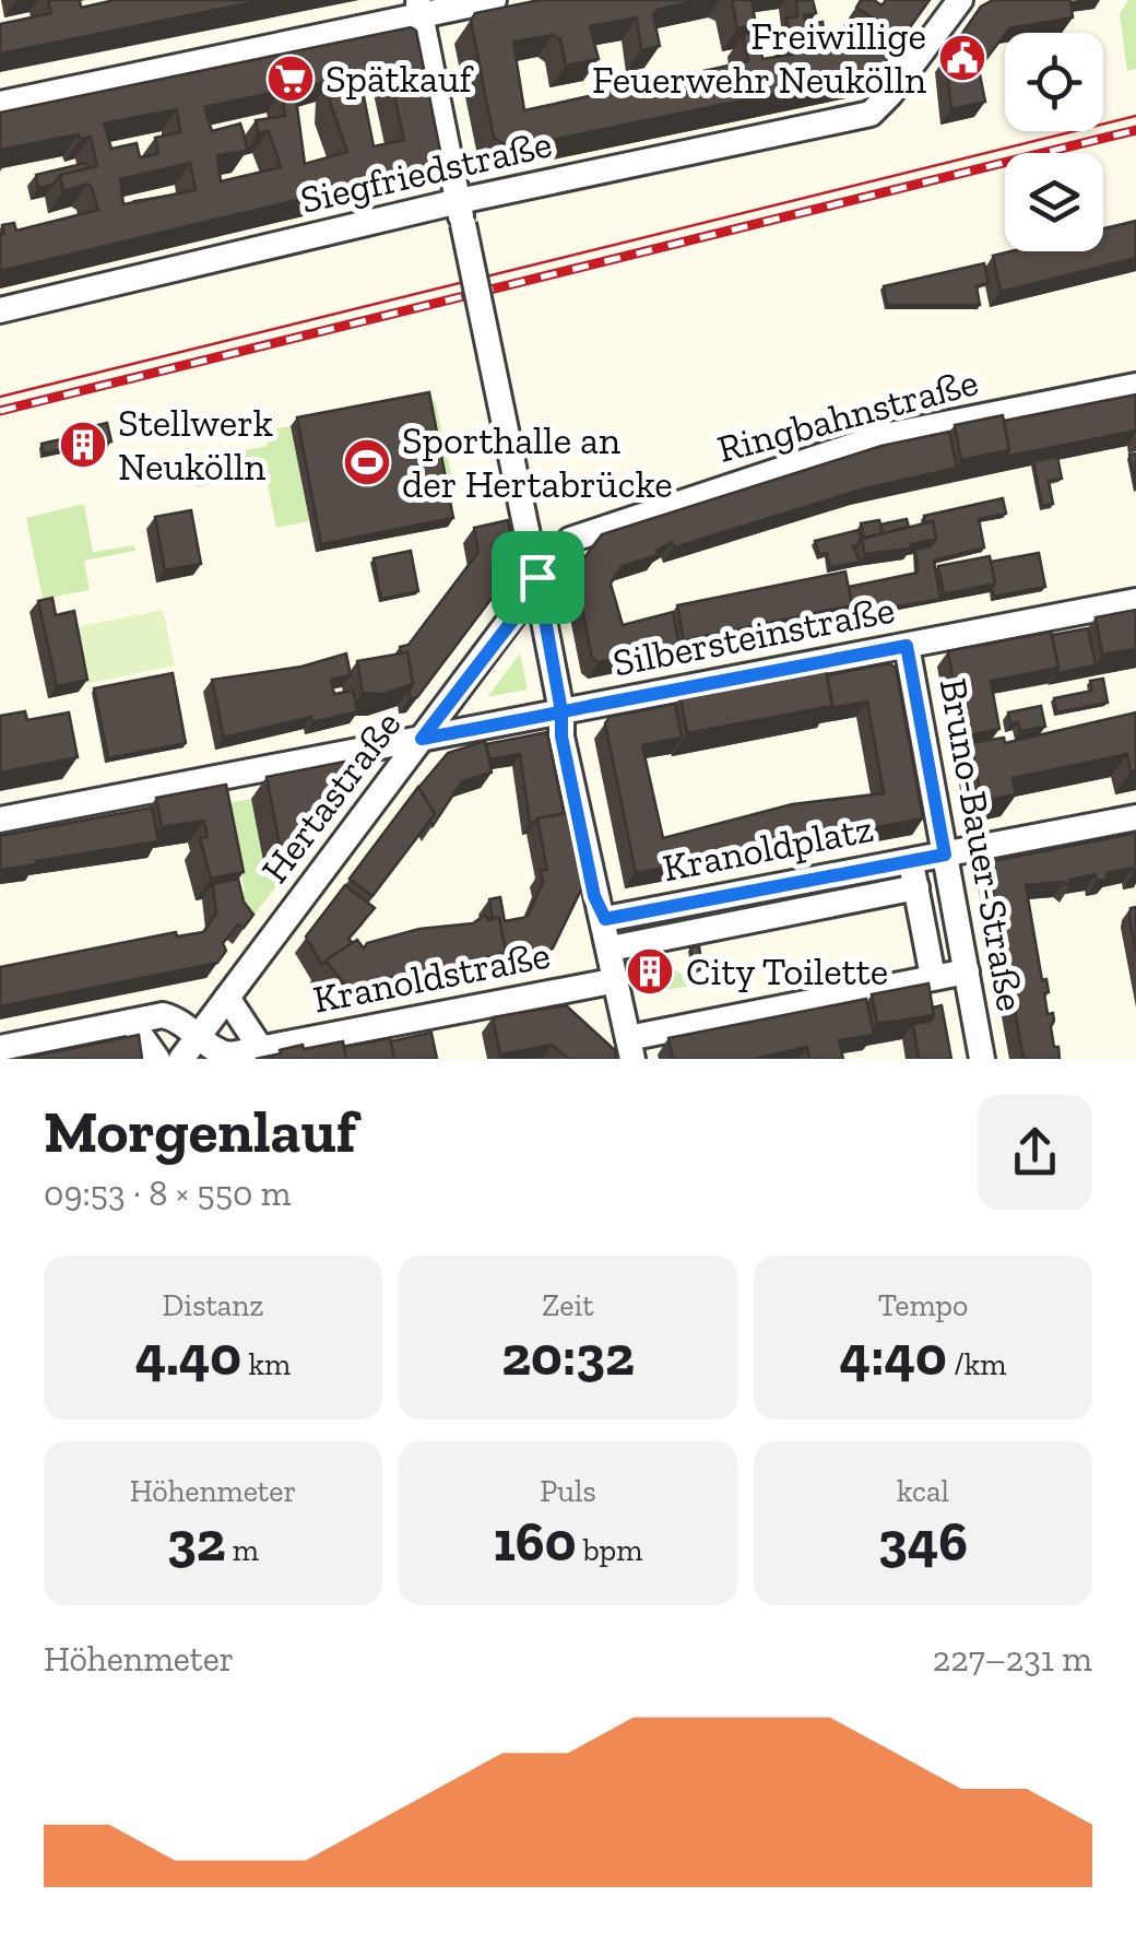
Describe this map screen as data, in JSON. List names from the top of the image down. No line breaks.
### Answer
{"streets":{"street":["Siegfriedstraße","Ringbahnstraße","Silbersteinstraße","Hertastraße","Bruno-Bauer-Straße","Kranoldplatz","Kranoldstraße"]},"crossings":[["Ringbahnstraße","Hertastraße"],["Silbersteinstraße","Hertastraße"],["Silbersteinstraße","Bruno-Bauer-Straße"],["Hertastraße","Kranoldstraße"],["Bruno-Bauer-Straße","Kranoldplatz"]],"places":{"public building":["Freiwillige Feuerwehr Neukölln"],"supermarket":["Spätkauf"],"building":["Stellwerk Neukölln","City Toilette"],"sports":["Sporthalle an der Hertabrücke"]},"page":{"heading":["Morgenlauf","09:53 · 8 × 550 m"],"stats":[["Distanz","4.40 km"],["Zeit","20:32"],["Tempo","4:40 /km"],["Höhenmeter","32 m"],["Puls","160 bpm"],["kcal","346"]],"chart":["Höhenmeter","227–231 m"]}}
